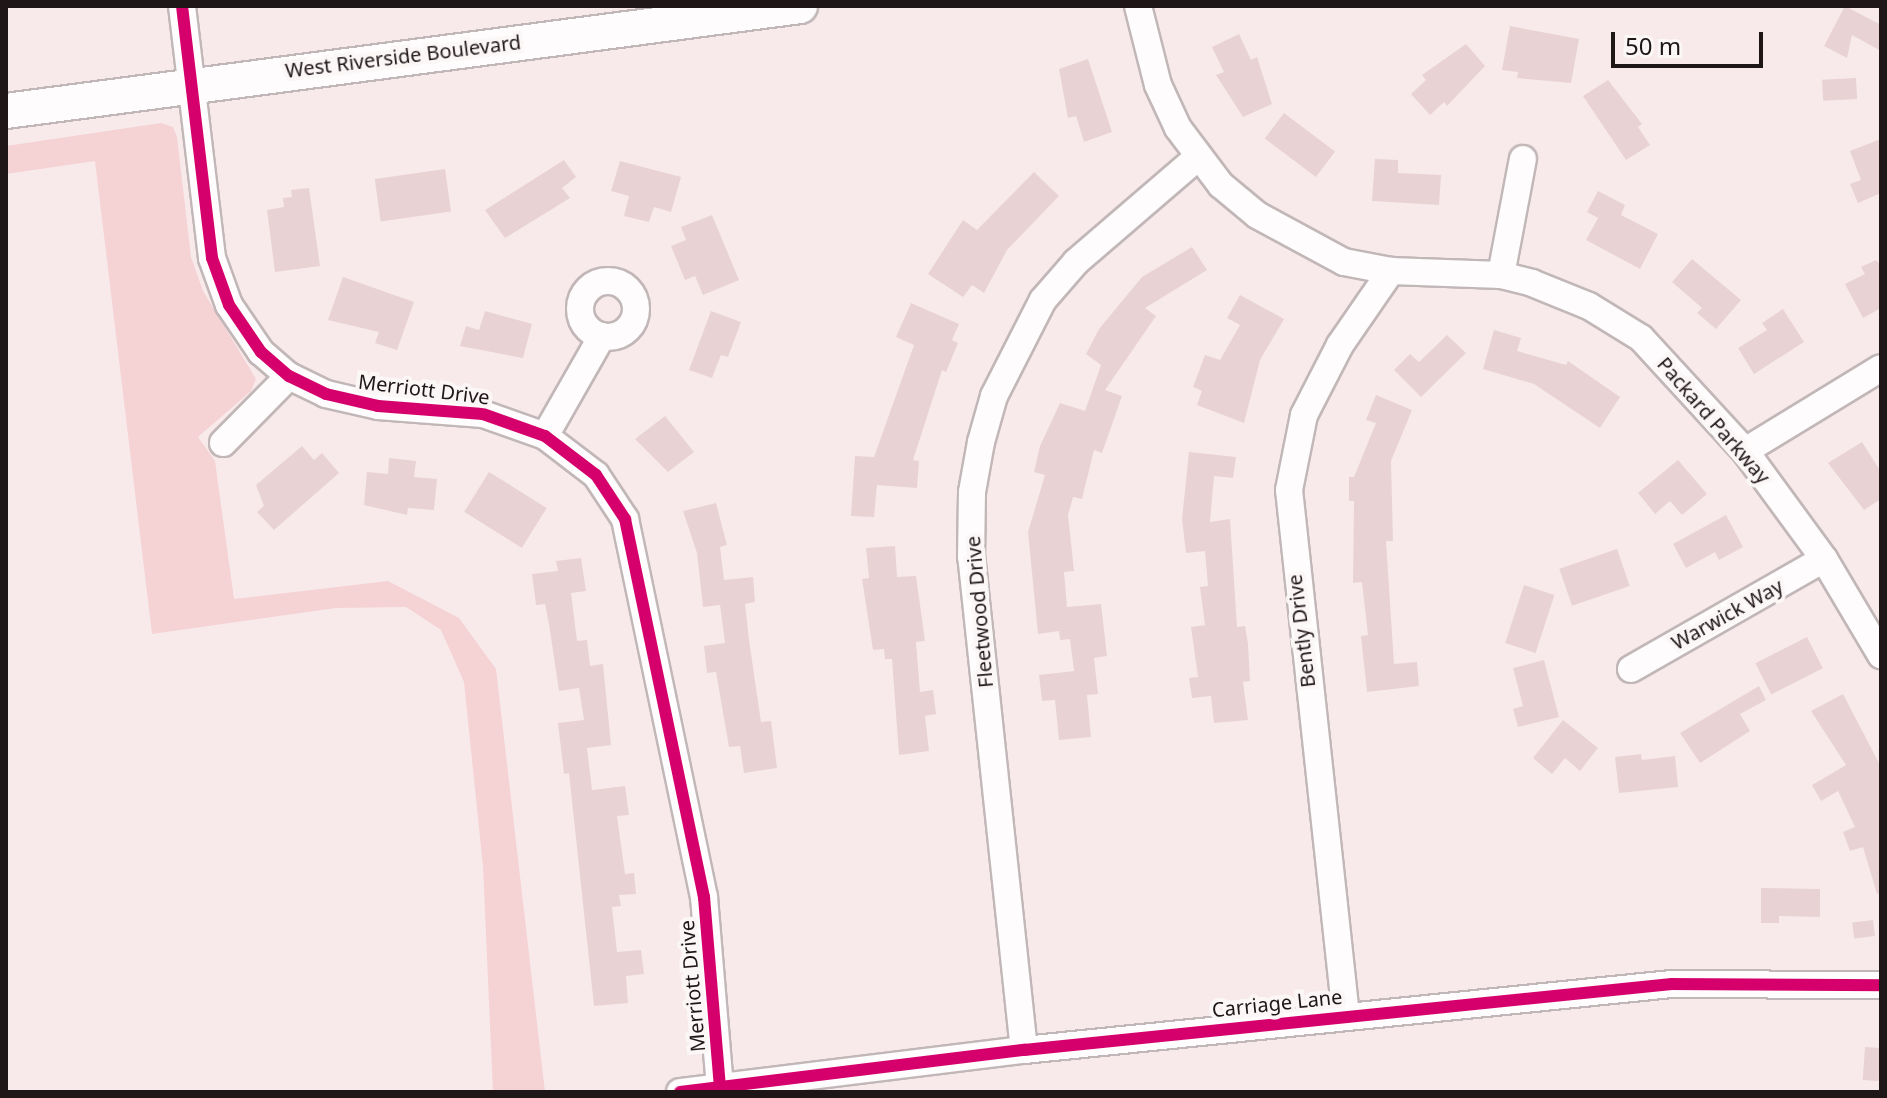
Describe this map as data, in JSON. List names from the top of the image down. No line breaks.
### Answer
{"streets":{"main road":["West Riverside Boulevard"],"street":["Merriott Drive","Packard Parkway","Fleetwood Drive","Warwick Way","Bently Drive","Carriage Lane"]},"crossings":[["West Riverside Boulevard","Merriott Drive"],["Merriott Drive","Carriage Lane"],["Packard Parkway","Fleetwood Drive"],["Packard Parkway","Warwick Way"],["Packard Parkway","Bently Drive"],["Fleetwood Drive","Carriage Lane"],["Bently Drive","Carriage Lane"]],"scale_bar":"50 m"}
